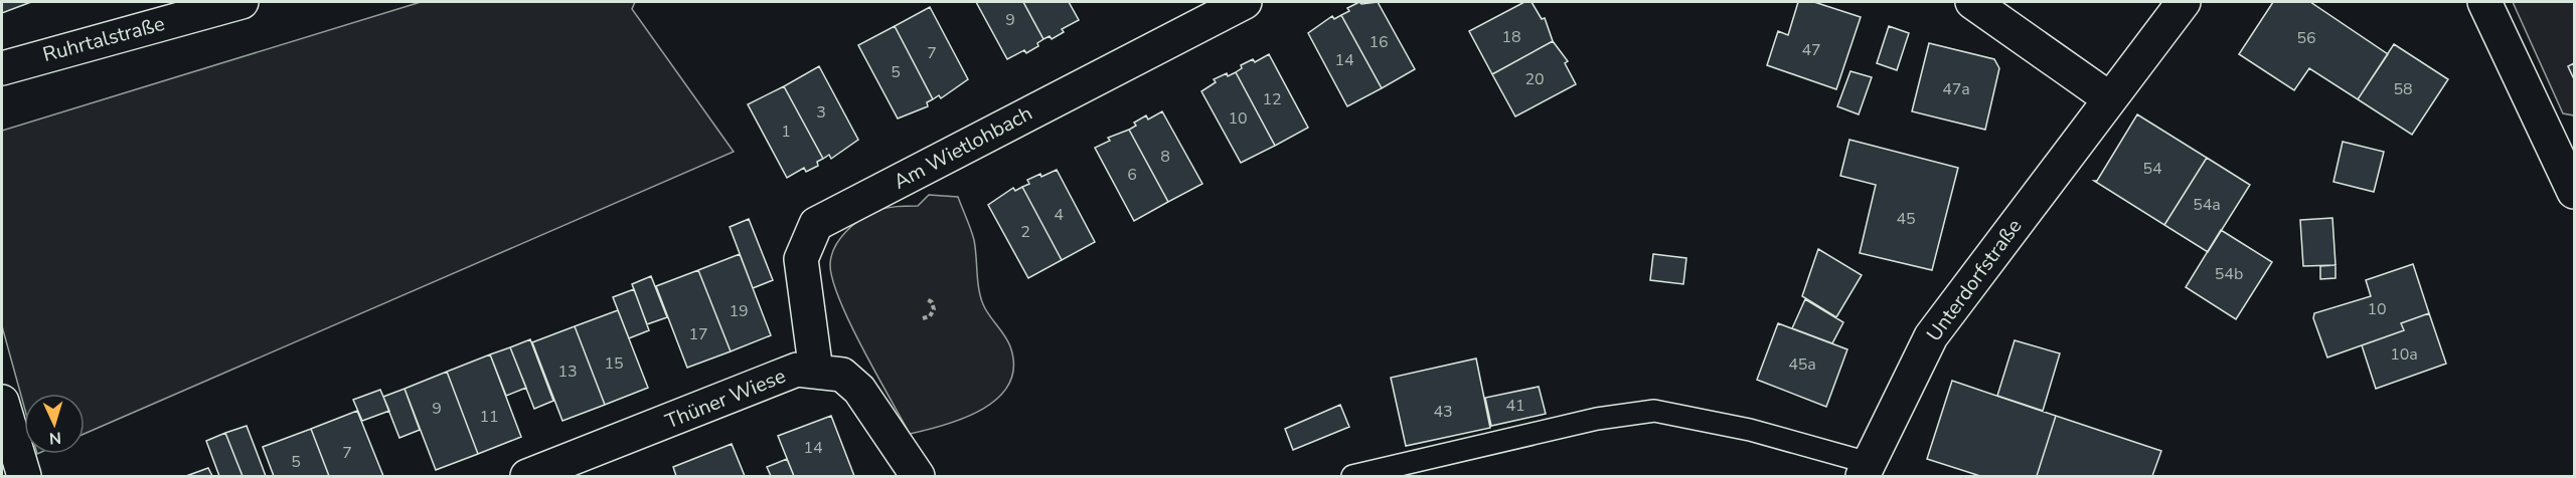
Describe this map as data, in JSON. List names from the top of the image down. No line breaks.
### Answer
{"streets":{"street":["Ruhrtalstraße","Am Wietlohbach","Unterdorfstraße","Thüner Wiese"]},"crossings":[["Am Wietlohbach","Thüner Wiese"]],"house_numbers":["9","18","56","16","47","7","14","5","20","47a","58","12","3","10","1","8","54","6","54a","4","45","2","54b","10","19","17","10a","15","45a","13","41","9","43","11","14","7","5"],"north":"bottom"}
